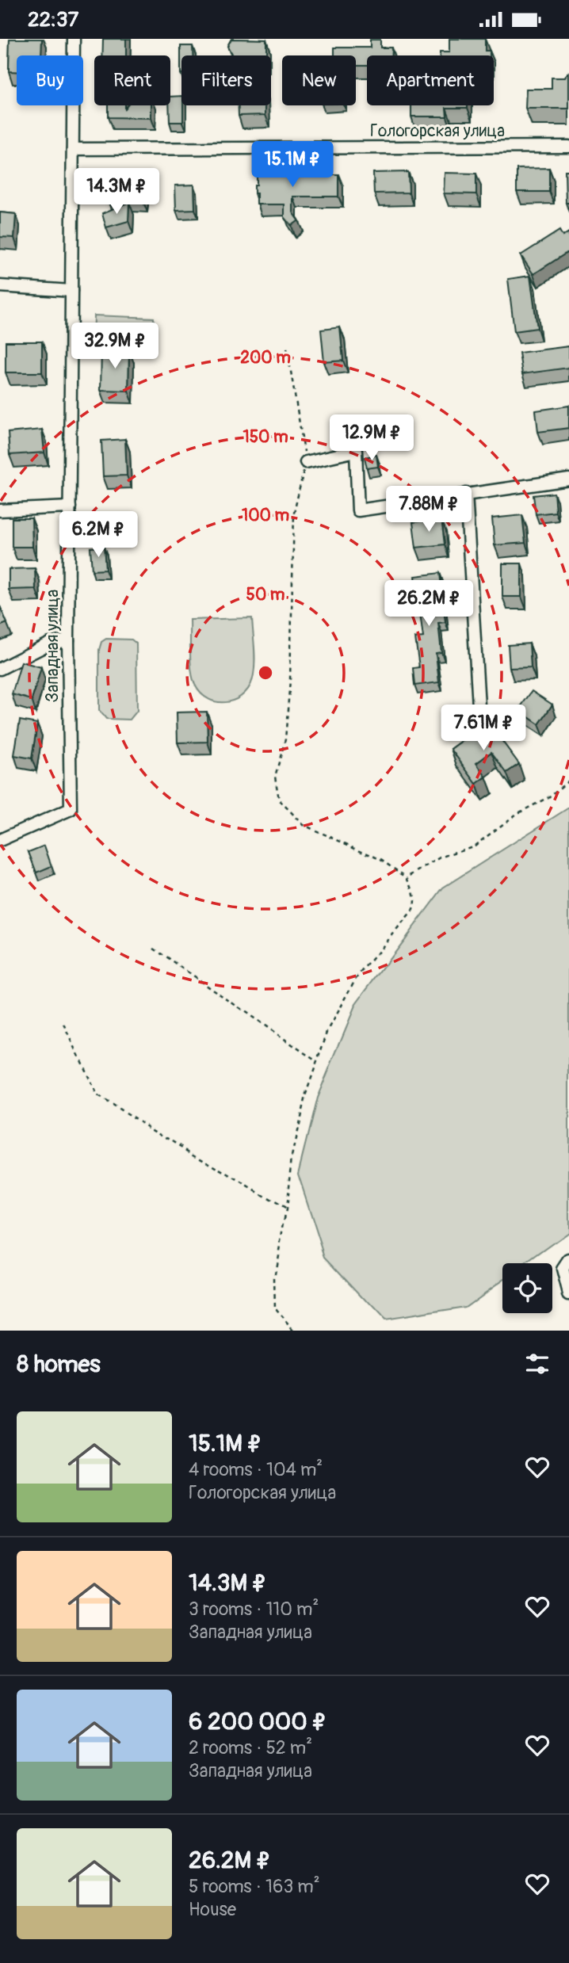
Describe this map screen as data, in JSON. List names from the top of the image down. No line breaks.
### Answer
{"streets":{"street":["Гологорская улица","Западная улица"]},"crossings":[["Гологорская улица","Западная улица"]],"page":{"status":"22:37","chip":["Buy","Rent","Filters","New","Apartment"],"price":["15.1M ₽","14.3M ₽","32.9M ₽","12.9M ₽","7.88M ₽","6.2M ₽","26.2M ₽","7.61M ₽"],"heading":"8 homes","list":[{"name":"15.1M ₽","note":"4 rooms · 104 m² · Гологорская улица"},{"name":"14.3M ₽","note":"3 rooms · 110 m² · Западная улица"},{"name":"6 200 000 ₽","note":"2 rooms · 52 m² · Западная улица"},{"name":"26.2M ₽","note":"5 rooms · 163 m² · House"}]},"rings":["200 m","150 m","100 m","50 m"]}
